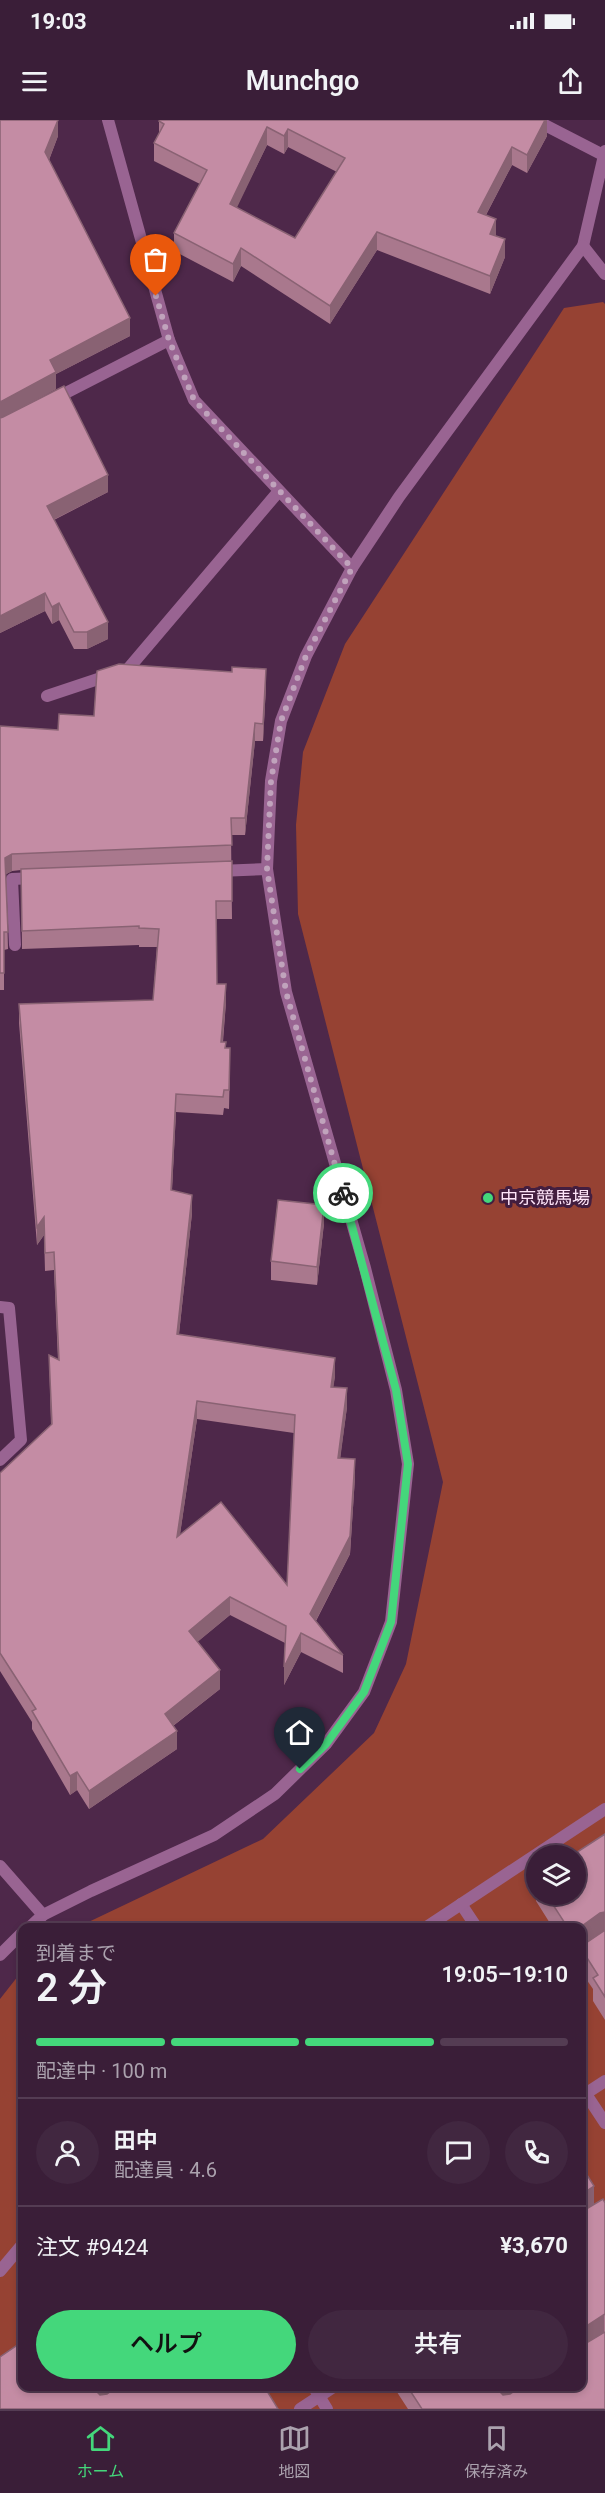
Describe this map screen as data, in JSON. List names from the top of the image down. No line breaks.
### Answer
{"places":["中京競馬場"],"page":{"status":"19:03","header":"Munchgo","heading":["2 分","到着まで","19:05–19:10"],"panel":["田中","配達員 · 4.6","注文 #9424","¥3,670"],"bar":"配達中 · 100 m","buttons":["ヘルプ","共有"],"tabs":["ホーム","地図","保存済み"]}}
